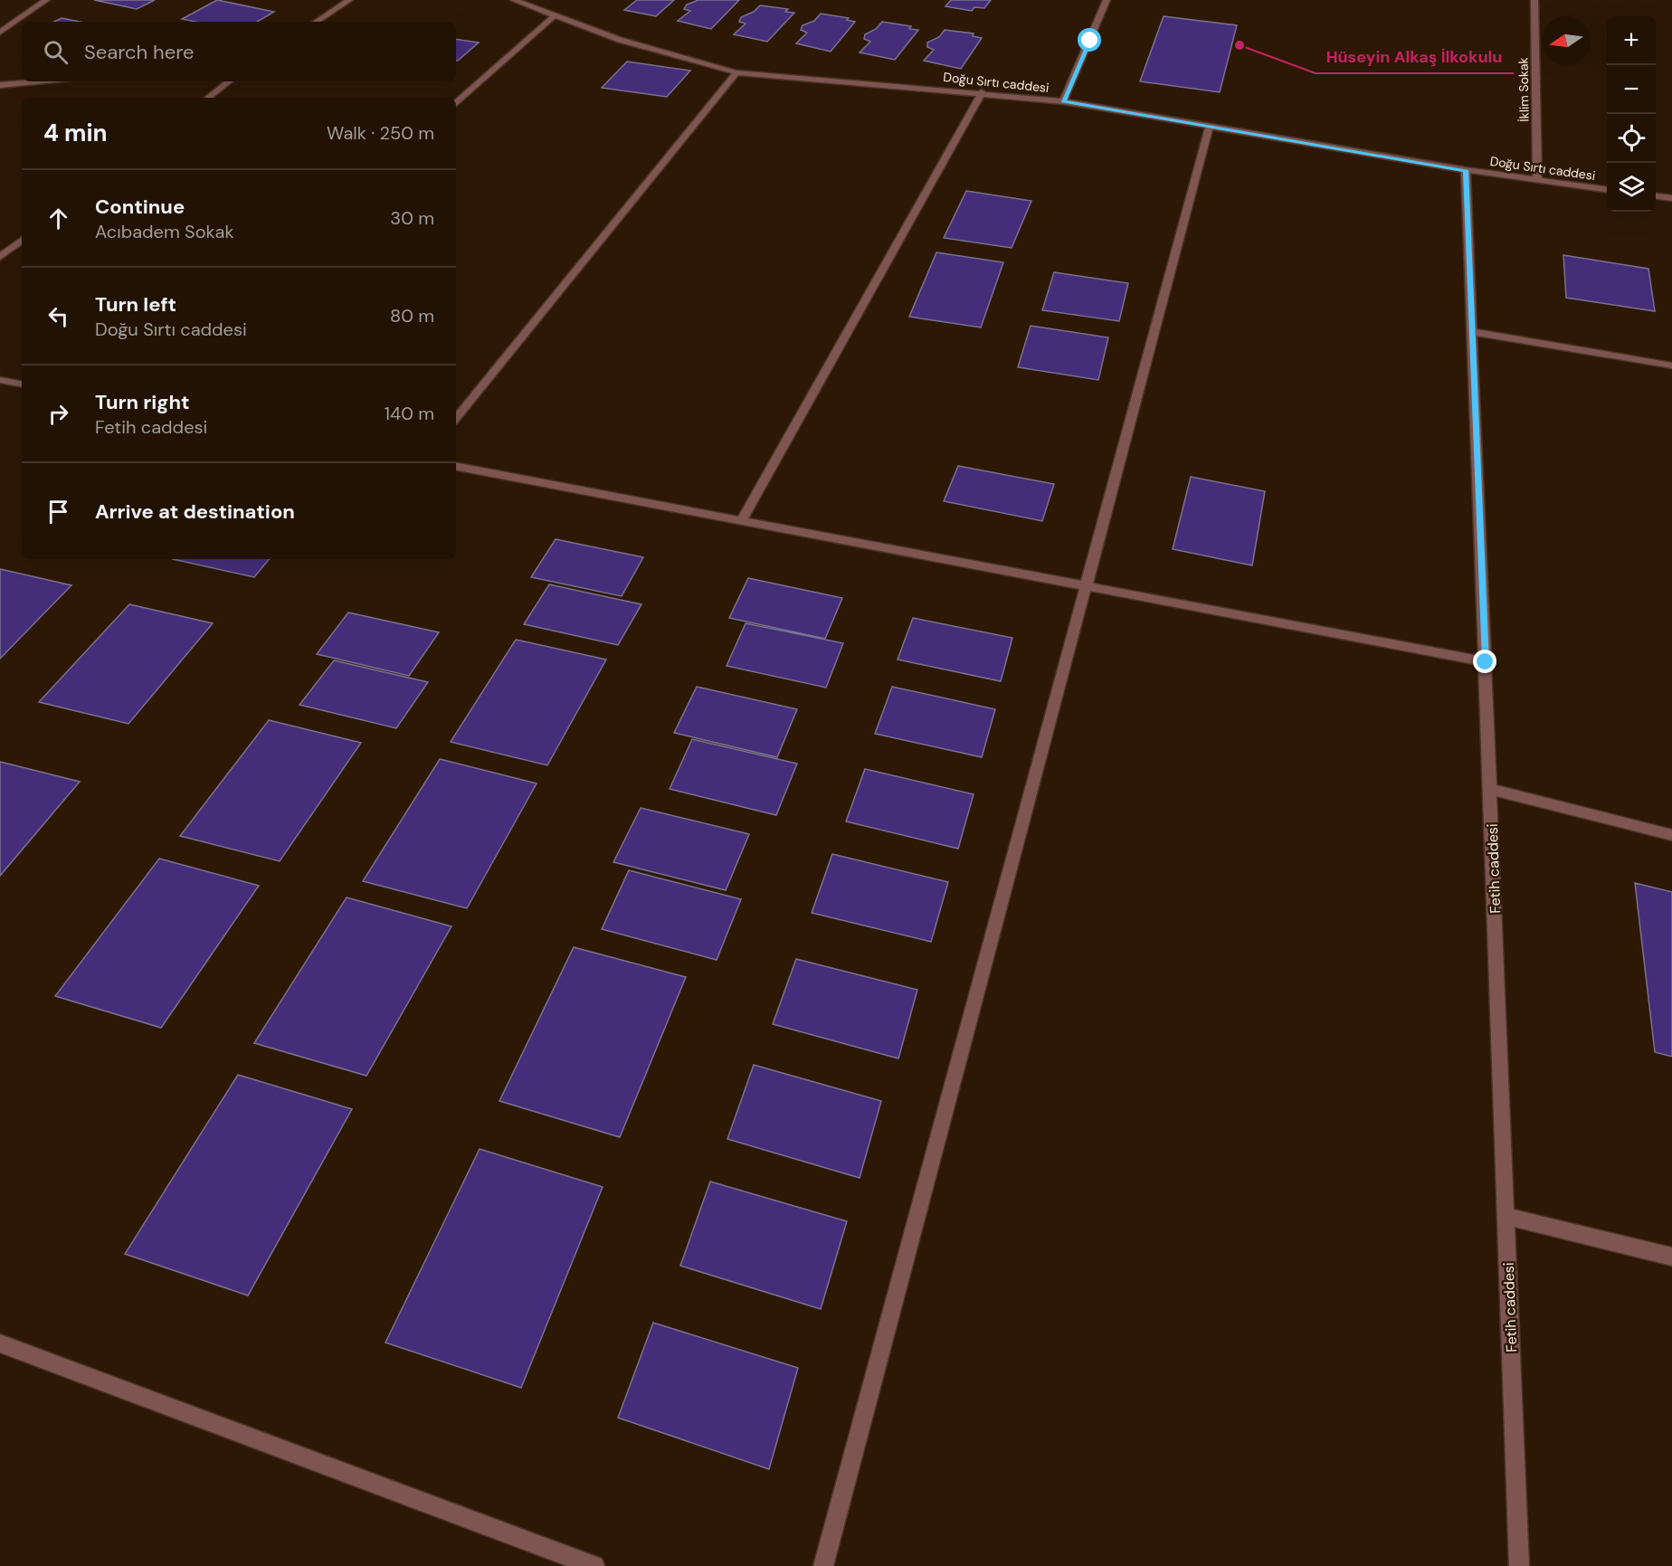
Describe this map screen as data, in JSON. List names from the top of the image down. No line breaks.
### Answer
{"streets":{"street":["Doğu Sırtı caddesi","İklim Sokak","Fetih caddesi"]},"crossings":[["Doğu Sırtı caddesi","İklim Sokak"],["Doğu Sırtı caddesi","Fetih caddesi"]],"places":["Hüseyin Alkaş İlkokulu"],"north":"left","page":{"map_buttons":["+","−"],"search":"Search here","heading":["4 min","Walk · 250 m"],"list":[["Continue","Acıbadem Sokak","30 m"],["Turn left","Doğu Sırtı caddesi","80 m"],["Turn right","Fetih caddesi","140 m"],"Arrive at destination"]}}
